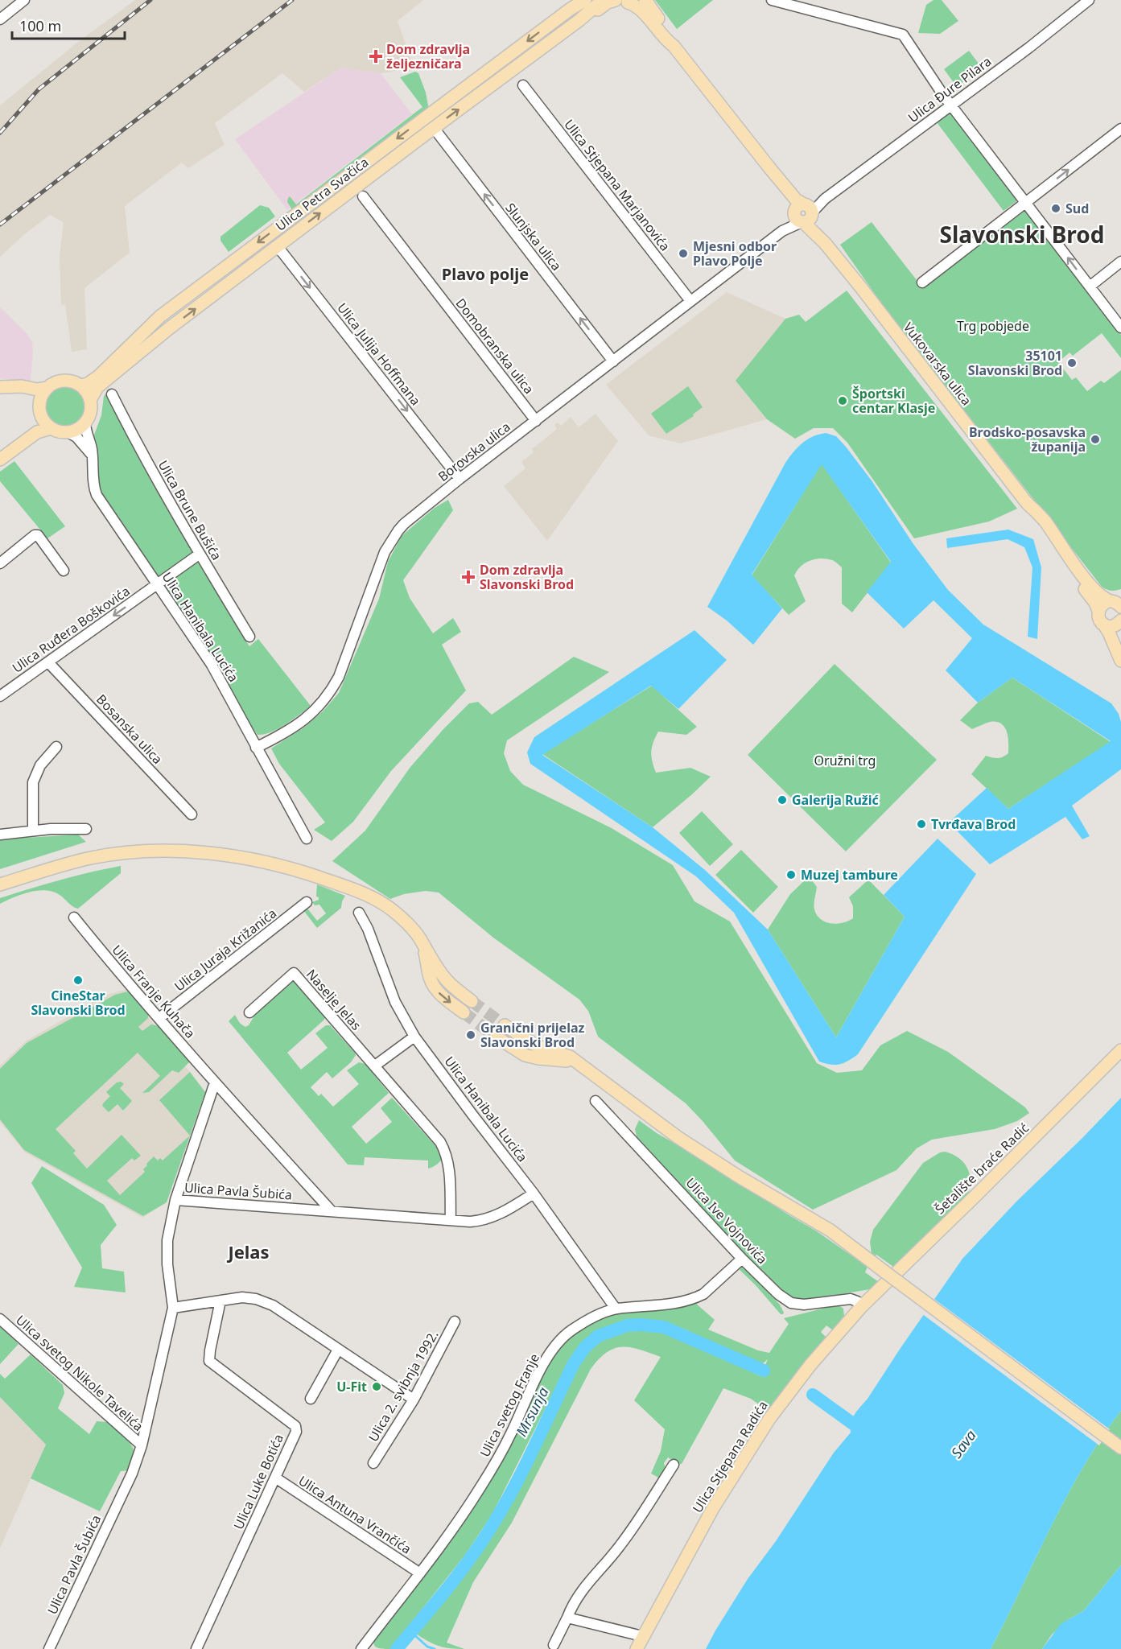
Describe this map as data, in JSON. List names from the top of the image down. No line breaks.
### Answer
{"streets":{"main road":["Ulica Petra Svačića","Vukovarska ulica","Šetalište braće Radić","Ulica Stjepana Radića"],"street":["Ulica Đure Pilara","Ulica Stjepana Marjanovića","Slunjska ulica","Domobranska ulica","Ulica Julija Hoffmana","Borovska ulica","Ulica Brune Bušića","Ulica Hanibala Lucića","Ulica Ruđera Boškovića","Bosanska ulica","Ulica Juraja Križanića","Ulica Franje Kuhača","Naselje Jelas","Ulica Pavla Šubića","Ulica Ive Vojnovića","Ulica svetog Nikole Tavelića","Ulica 2. svibnja 1992.","Ulica svetog Franje","Ulica Luke Botića","Ulica Antuna Vrančića"]},"crossings":[["Ulica Đure Pilara","Vukovarska ulica"],["Ulica Đure Pilara","Borovska ulica"],["Ulica Stjepana Marjanovića","Borovska ulica"],["Ulica Petra Svačića","Slunjska ulica"],["Ulica Petra Svačića","Ulica Julija Hoffmana"],["Ulica Petra Svačića","Ulica Hanibala Lucića"],["Slunjska ulica","Borovska ulica"],["Domobranska ulica","Borovska ulica"],["Ulica Julija Hoffmana","Borovska ulica"],["Vukovarska ulica","Borovska ulica"],["Borovska ulica","Ulica Hanibala Lucića"],["Ulica Brune Bušića","Ulica Ruđera Boškovića"],["Ulica Hanibala Lucića","Ulica Ruđera Boškovića"],["Ulica Hanibala Lucića","Ulica Pavla Šubića"],["Ulica Hanibala Lucića","Ulica svetog Franje"],["Ulica Ruđera Boškovića","Bosanska ulica"],["Ulica Juraja Križanića","Ulica Franje Kuhača"],["Ulica Franje Kuhača","Ulica Pavla Šubića"],["Naselje Jelas","Ulica Pavla Šubića"],["Šetalište braće Radić","Ulica Ive Vojnovića"],["Šetalište braće Radić","Ulica Stjepana Radića"],["Ulica Pavla Šubića","Ulica svetog Nikole Tavelića"],["Ulica Ive Vojnovića","Ulica svetog Franje"],["Ulica Ive Vojnovića","Ulica Stjepana Radića"],["Ulica svetog Franje","Ulica Antuna Vrančića"],["Ulica Luke Botića","Ulica Antuna Vrančića"]],"one_way":["Slunjska ulica","Ulica Julija Hoffmana","Ulica Ruđera Boškovića"],"districts":["Slavonski Brod","Plavo polje","Jelas"],"water":["Mrsunja","Sava"],"parks":["Trg pobjede","Oružni trg"],"places":{"health":["Dom zdravlja željezničara","Dom zdravlja Slavonski Brod"],"other":["Sud","Mjesni odbor Plavo Polje","35101 Slavonski Brod","Športski centar Klasje","Brodsko-posavska županija","Galerija Ružić","Tvrđava Brod","Muzej tambure","CineStar Slavonski Brod","Granični prijelaz Slavonski Brod","U-Fit"]},"scale_bar":"100 m"}
